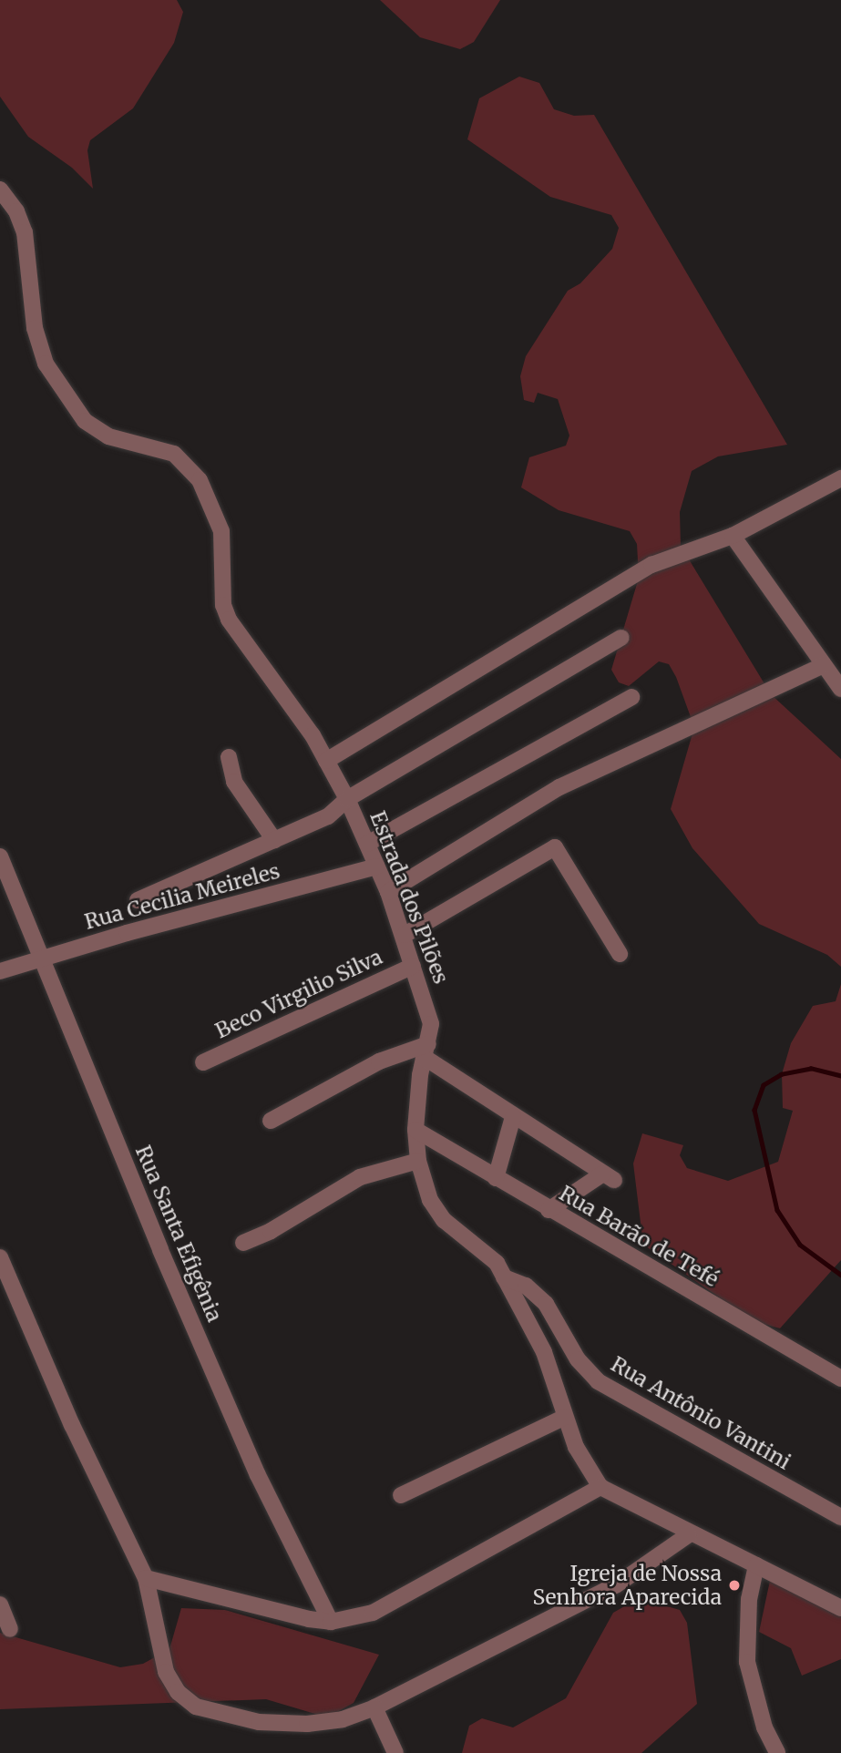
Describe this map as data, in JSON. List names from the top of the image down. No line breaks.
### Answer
{"streets":{"street":["Rua Cecilia Meireles","Estrada dos Pilões","Beco Virgilio Silva","Rua Santa Efigênia","Rua Barão de Tefé","Rua Antônio Vantini"]},"crossings":[["Rua Cecilia Meireles","Estrada dos Pilões"],["Rua Cecilia Meireles","Rua Santa Efigênia"],["Estrada dos Pilões","Beco Virgilio Silva"],["Estrada dos Pilões","Rua Barão de Tefé"],["Estrada dos Pilões","Rua Antônio Vantini"]],"places":["Igreja de Nossa Senhora Aparecida"]}
